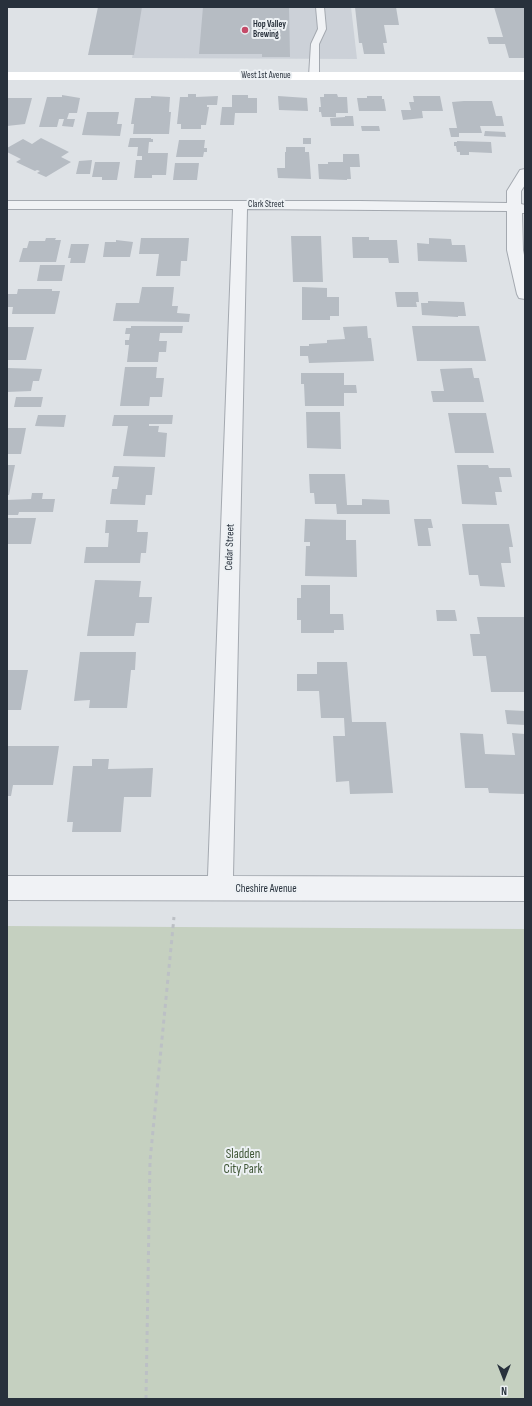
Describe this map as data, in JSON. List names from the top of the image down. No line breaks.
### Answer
{"streets":{"street":["West 1st Avenue","Clark Street","Cedar Street","Cheshire Avenue"]},"crossings":[["Clark Street","Cedar Street"],["Cedar Street","Cheshire Avenue"]],"parks":["Sladden City Park"],"places":["Hop Valley Brewing"],"north":"bottom"}
